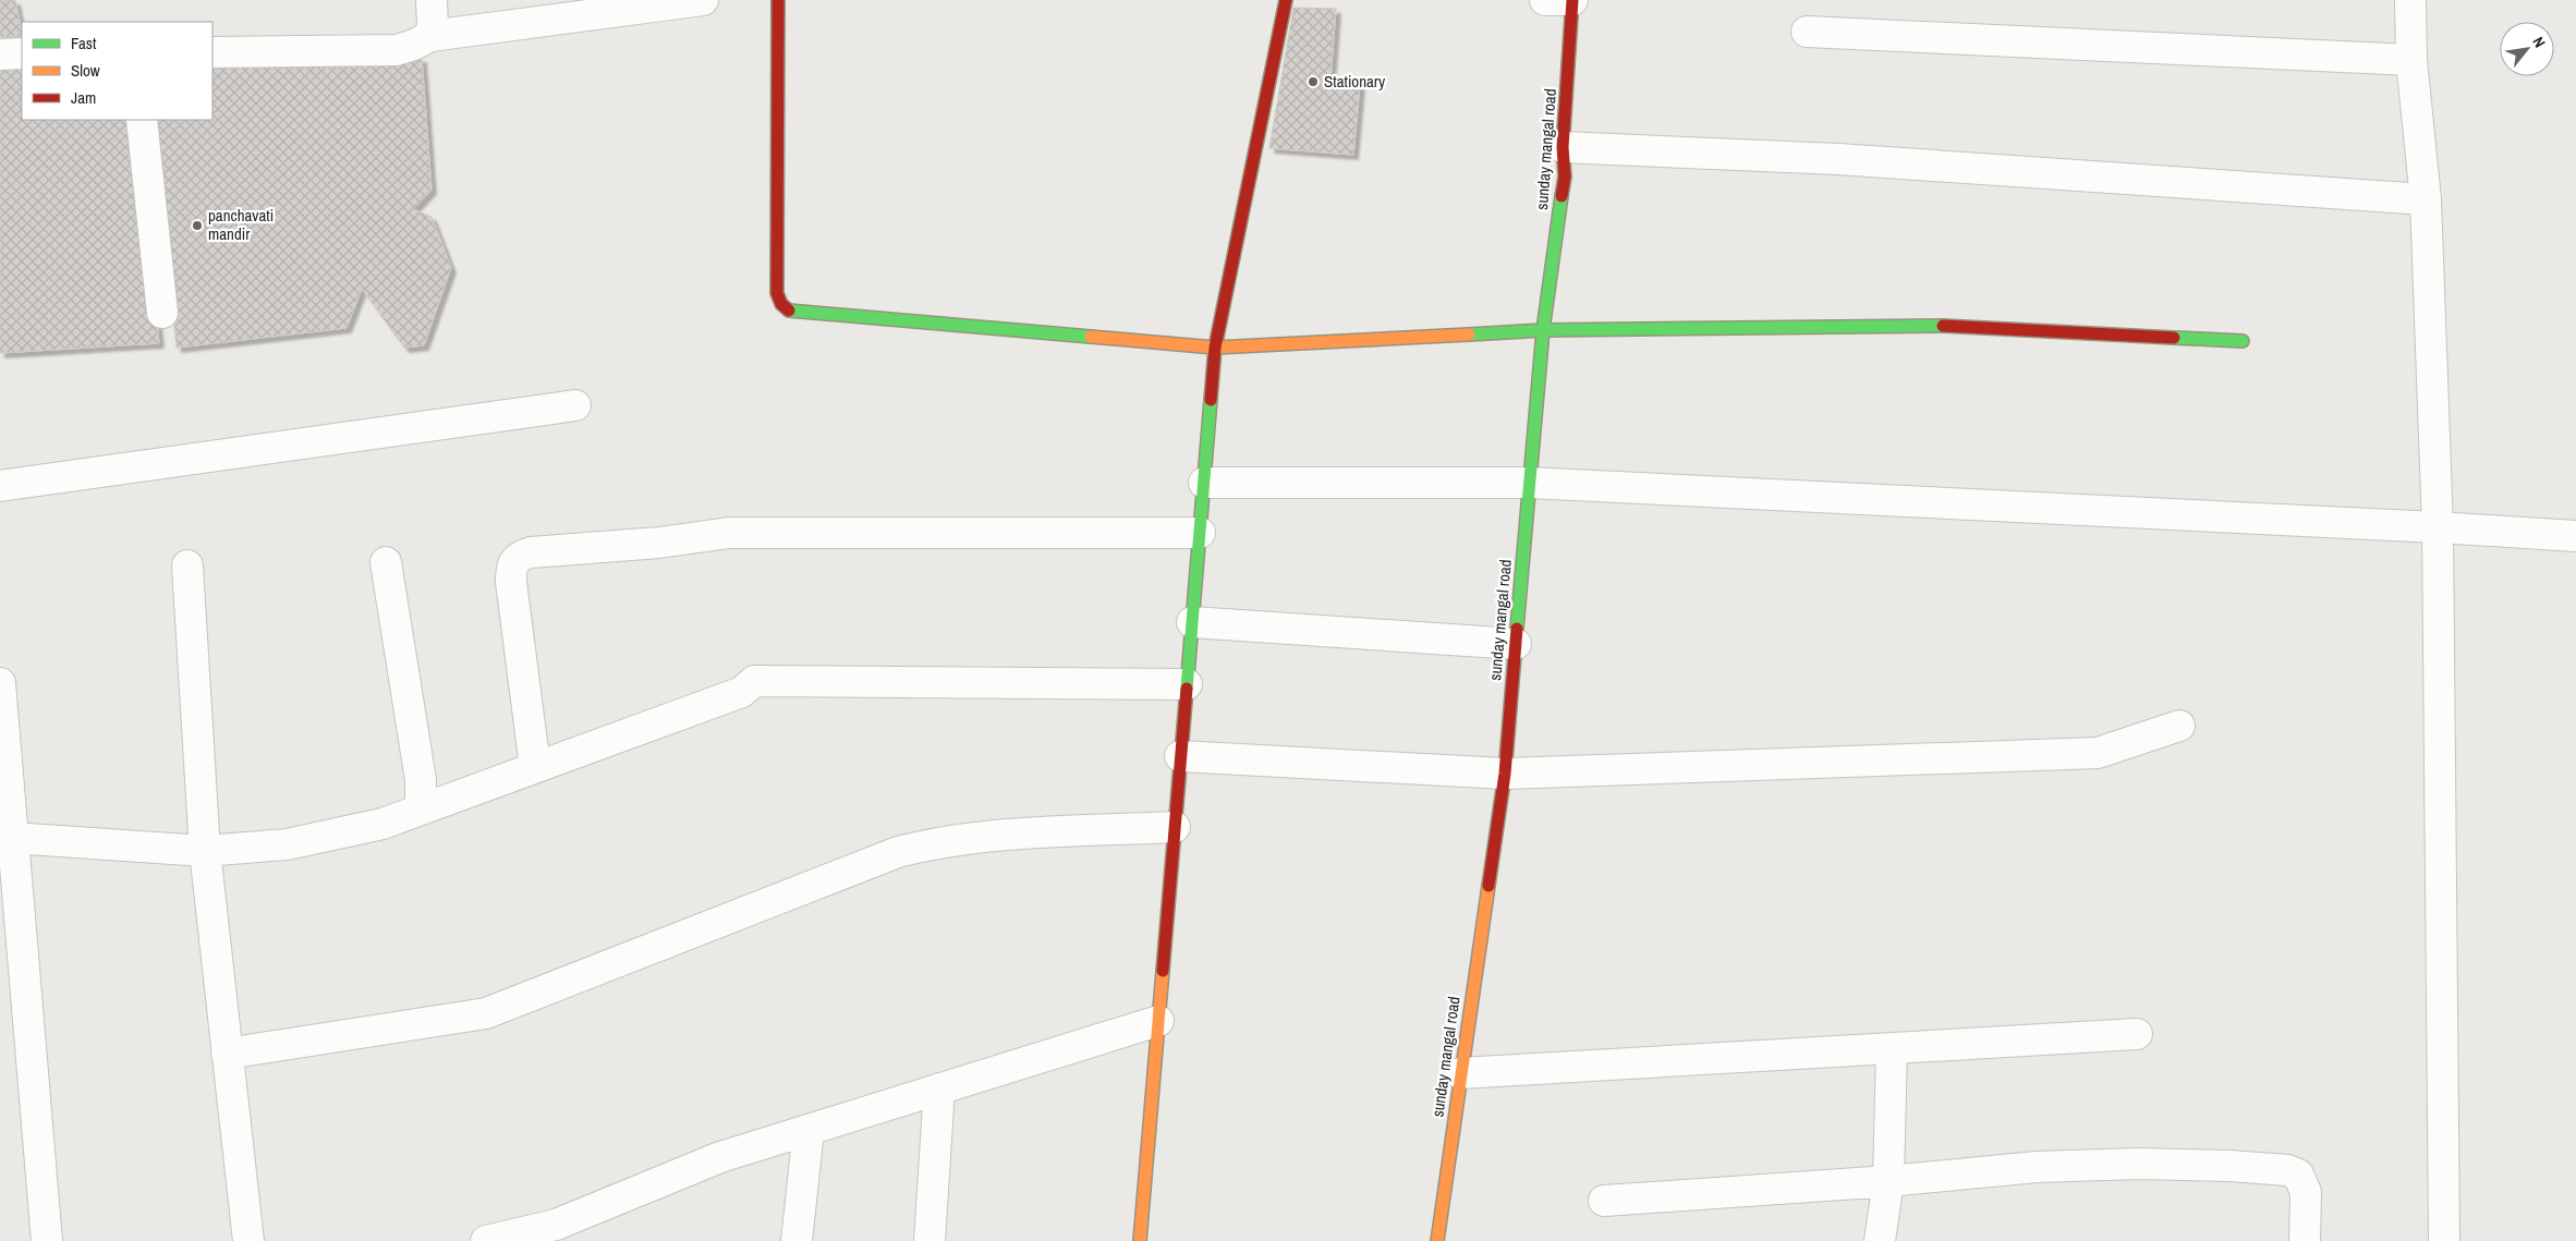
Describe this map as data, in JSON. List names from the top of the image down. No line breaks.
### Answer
{"streets":{"street":["sunday mangal road"]},"places":["Stationary","panchavati mandir"],"legend":["Fast","Slow","Jam"],"north":"top right"}
